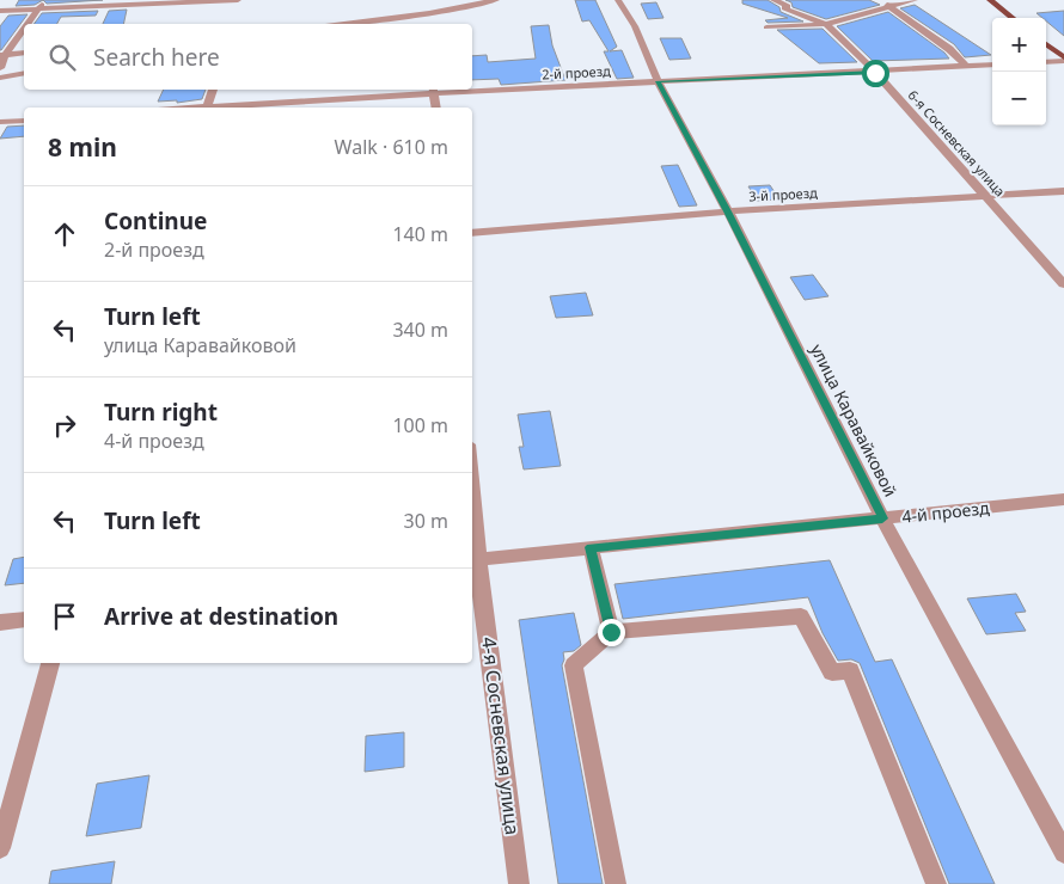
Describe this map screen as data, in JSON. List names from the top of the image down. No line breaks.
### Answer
{"streets":{"street":["2-й проезд","6-я Сосневская улица","3-й проезд","улица Каравайковой","4-й проезд","4-я Сосневская улица"]},"crossings":[["2-й проезд","6-я Сосневская улица"],["2-й проезд","улица Каравайковой"],["6-я Сосневская улица","3-й проезд"],["3-й проезд","улица Каравайковой"],["улица Каравайковой","4-й проезд"],["4-й проезд","4-я Сосневская улица"]],"page":{"map_buttons":["+","−"],"search":"Search here","heading":["8 min","Walk · 610 m"],"list":[["Continue","2-й проезд","140 m"],["Turn left","улица Каравайковой","340 m"],["Turn right","4-й проезд","100 m"],["Turn left","30 m"],"Arrive at destination"]}}
